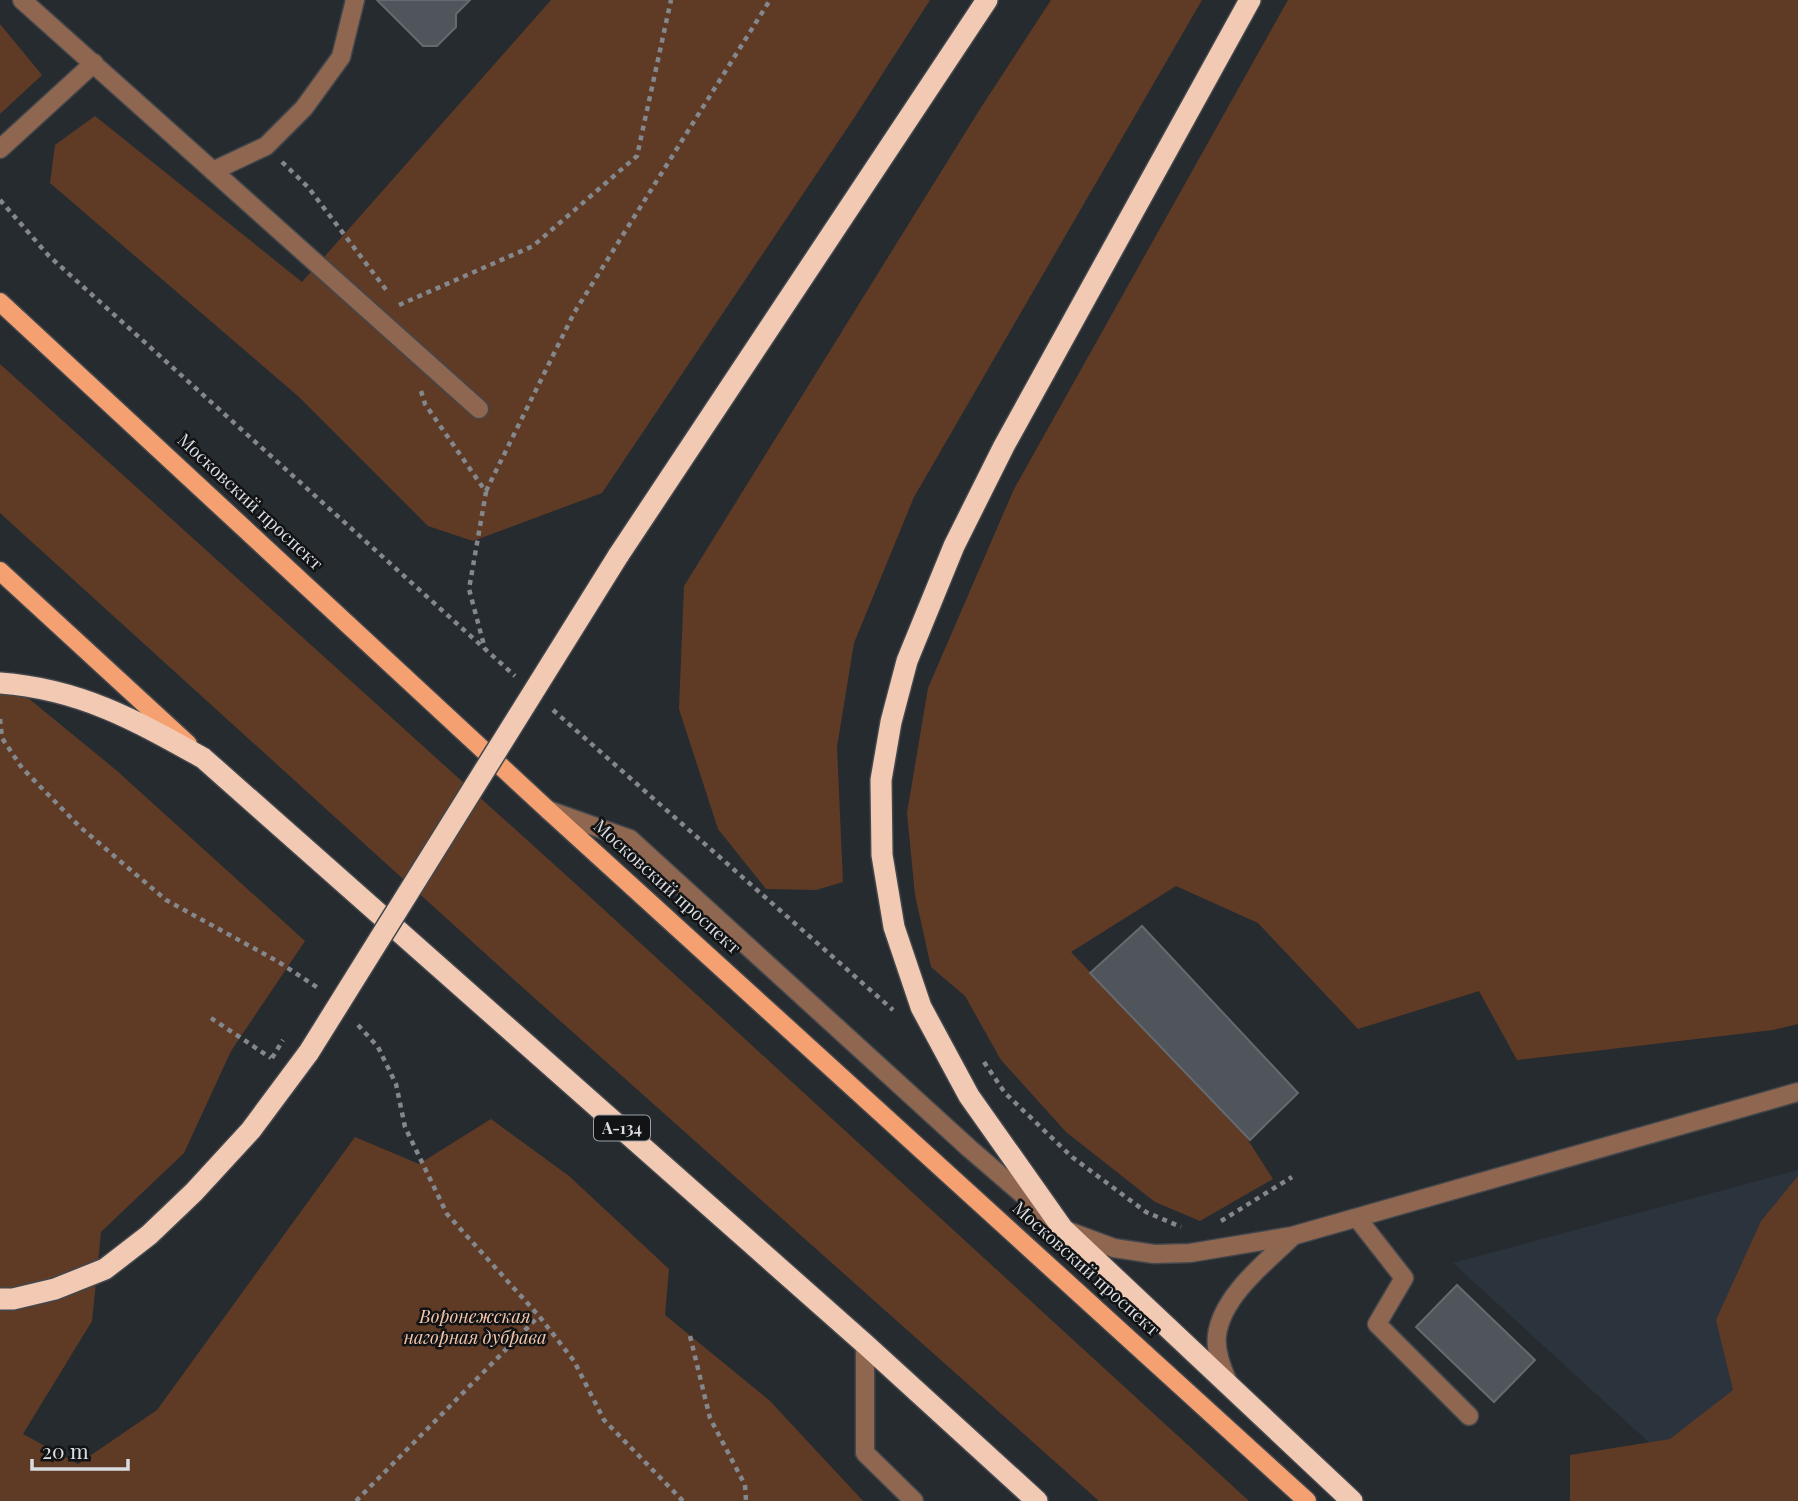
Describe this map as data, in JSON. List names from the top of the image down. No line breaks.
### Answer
{"streets":{"highway":["А-134"],"main road":["Московский проспект"]},"parks":["Воронежская нагорная дубрава"],"scale_bar":"20 m"}
